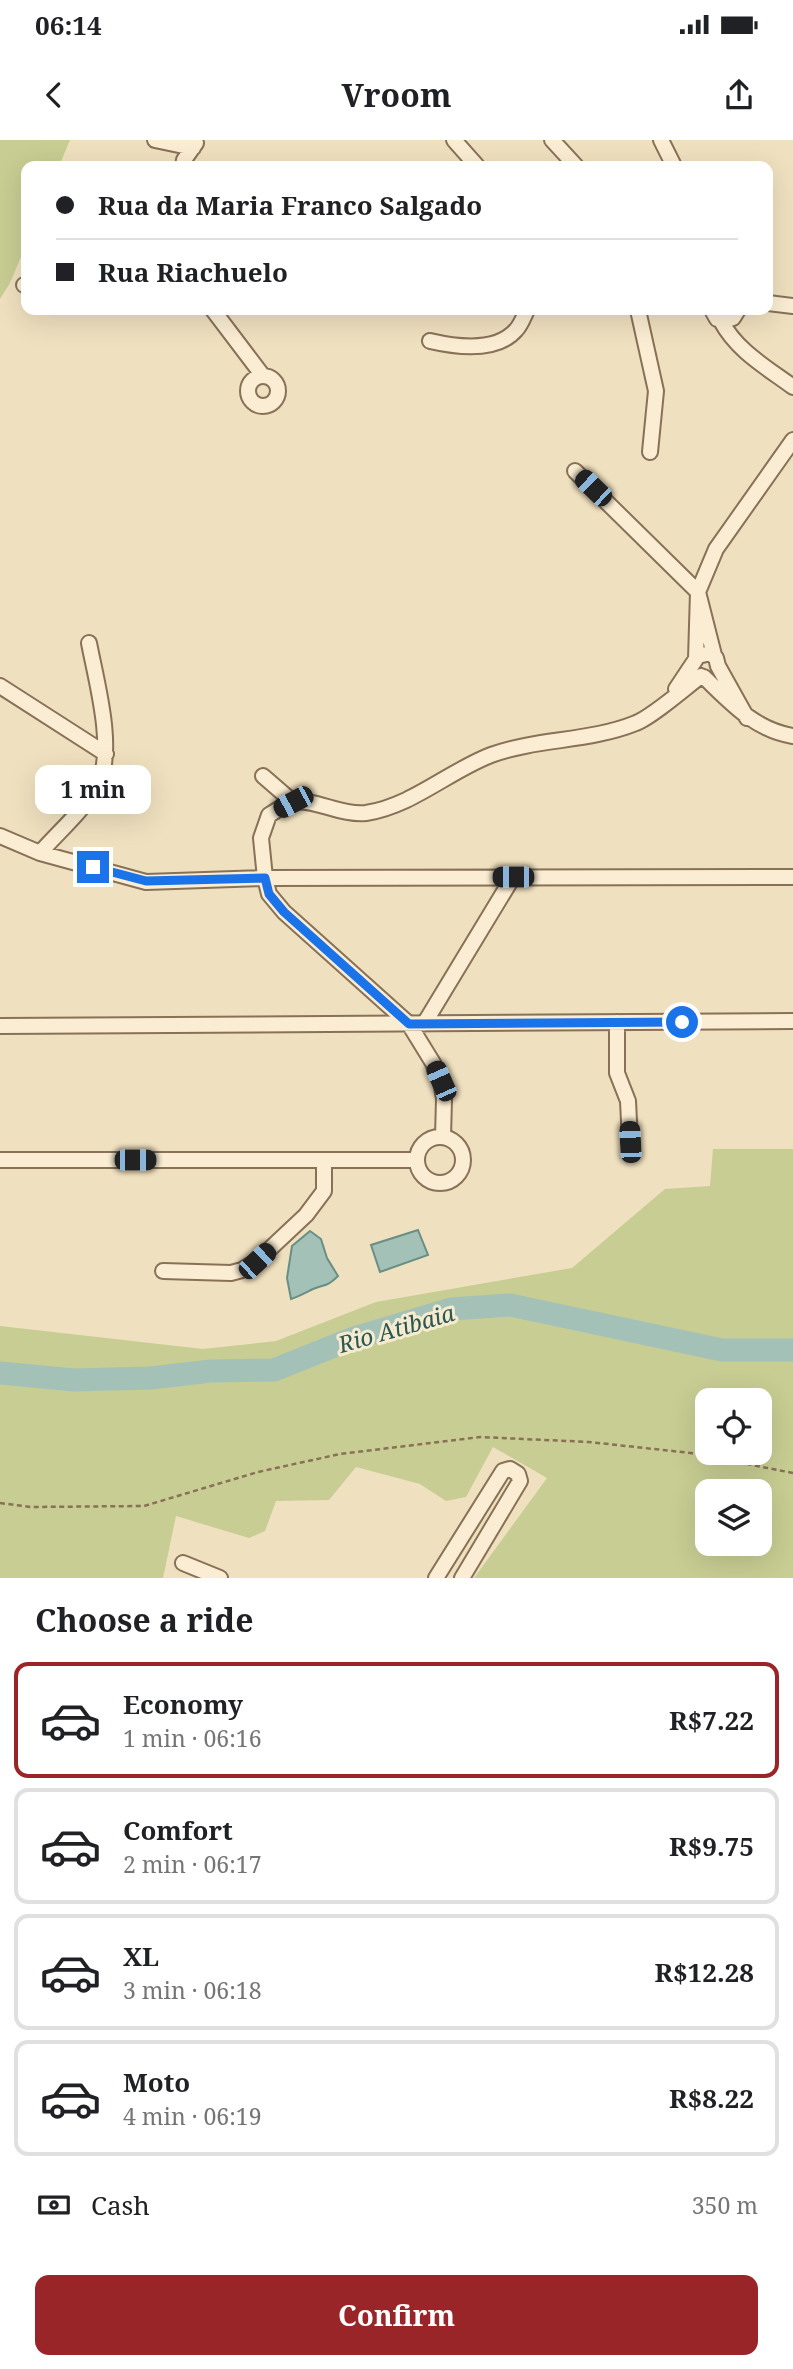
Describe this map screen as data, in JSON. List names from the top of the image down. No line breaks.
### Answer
{"water":["Rio Atibaia"],"page":{"status":"06:14","header":"Vroom","banner":["Rua da Maria Franco Salgado","Rua Riachuelo"],"bubble":"1 min","heading":"Choose a ride","list":[{"name":"Economy","note":"1 min · 06:16","value":"R$7.22"},{"name":"Comfort","note":"2 min · 06:17","value":"R$9.75"},{"name":"XL","note":"3 min · 06:18","value":"R$12.28"},{"name":"Moto","note":"4 min · 06:19","value":"R$8.22"}],"pay":["Cash","350 m"],"buttons":"Confirm"}}
